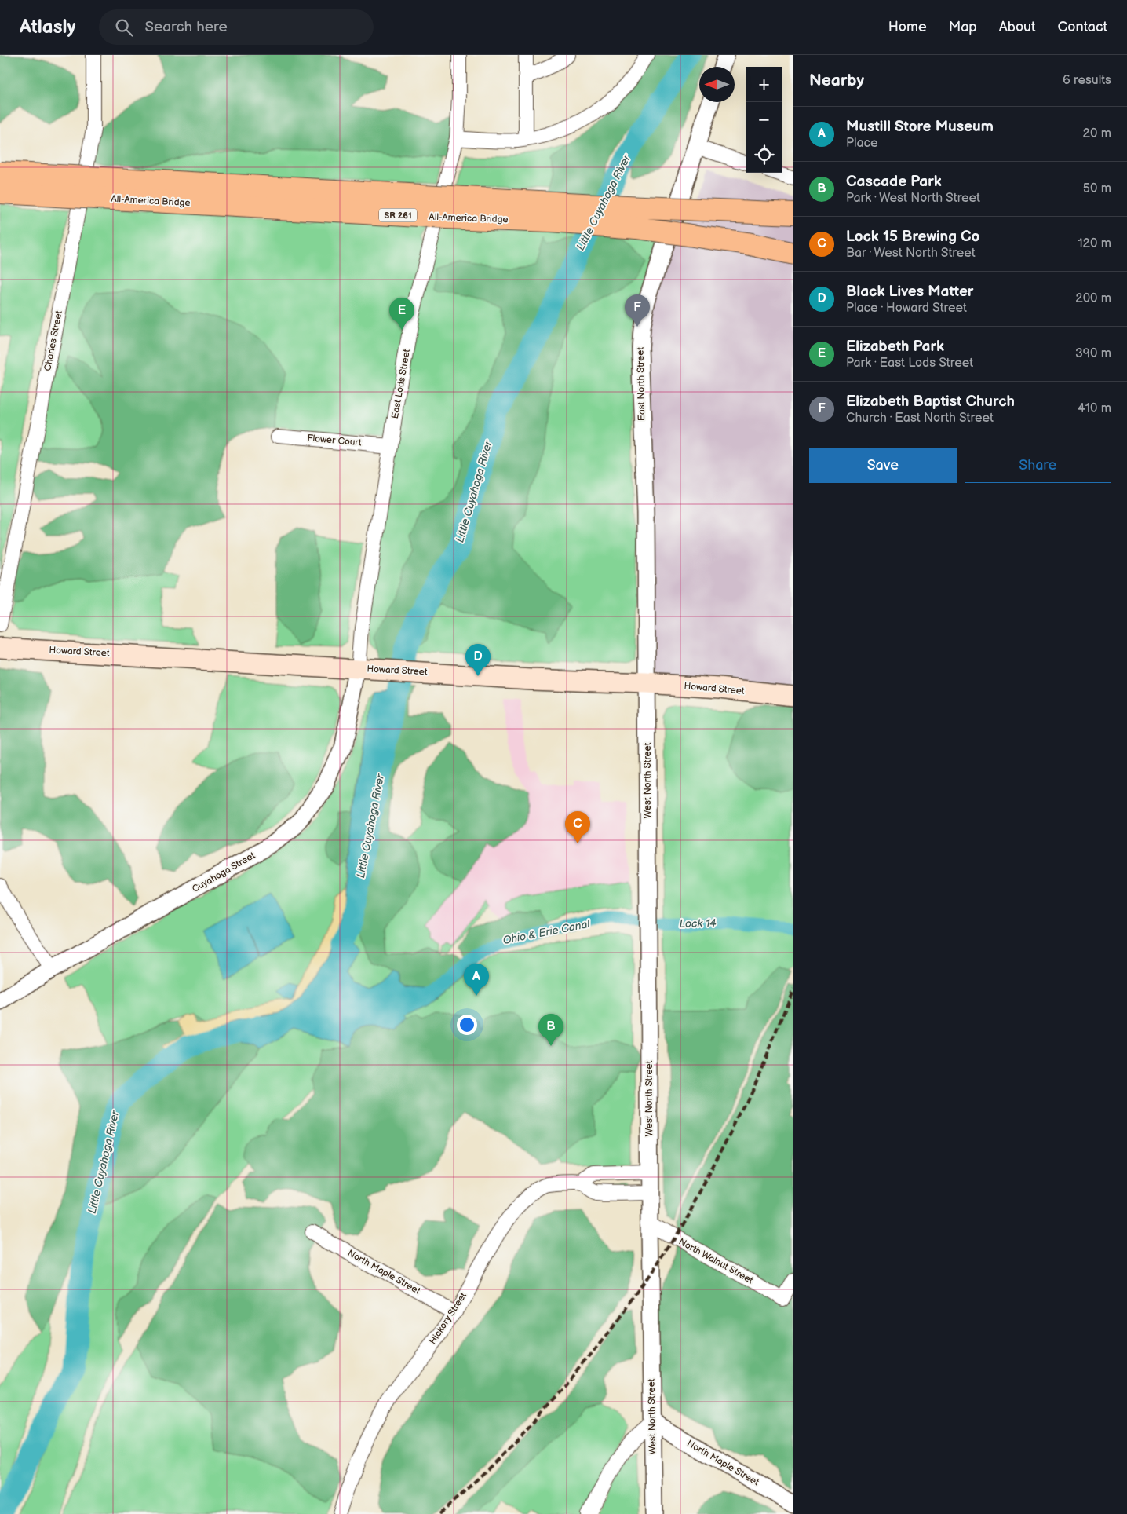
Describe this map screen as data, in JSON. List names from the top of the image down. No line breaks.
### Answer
{"streets":{"main road":["All-America Bridge","SR 261","Howard Street"],"street":["Charles Street","East Lods Street","East North Street","Flower Court","West North Street","Cuyahoga Street","North Walnut Street","North Maple Street","Hickory Street"]},"crossings":[["East Lods Street","Flower Court"],["East Lods Street","Howard Street"],["East Lods Street","Cuyahoga Street"],["East North Street","Howard Street"],["East North Street","West North Street"],["Howard Street","West North Street"],["Howard Street","Cuyahoga Street"],["West North Street","North Walnut Street"],["West North Street","North Maple Street"],["West North Street","Hickory Street"],["North Maple Street","Hickory Street"]],"water":["Little Cuyahoga River","Lock 14","Ohio & Erie Canal"],"north":"left","page":{"header":"Atlasly","search":"Search here","nav":["Home","Map","About","Contact"],"heading":["Nearby","6 results"],"map_buttons":["+","−"],"list":[{"mark":"A","name":"Mustill Store Museum","note":"Place","value":"20 m"},{"mark":"B","name":"Cascade Park","note":"Park · West North Street","value":"50 m"},{"mark":"C","name":"Lock 15 Brewing Co","note":"Bar · West North Street","value":"120 m"},{"mark":"D","name":"Black Lives Matter","note":"Place · Howard Street","value":"200 m"},{"mark":"E","name":"Elizabeth Park","note":"Park · East Lods Street","value":"390 m"},{"mark":"F","name":"Elizabeth Baptist Church","note":"Church · East North Street","value":"410 m"}],"pins":["F","E","D","C","A","B"],"buttons":["Save","Share"]}}
